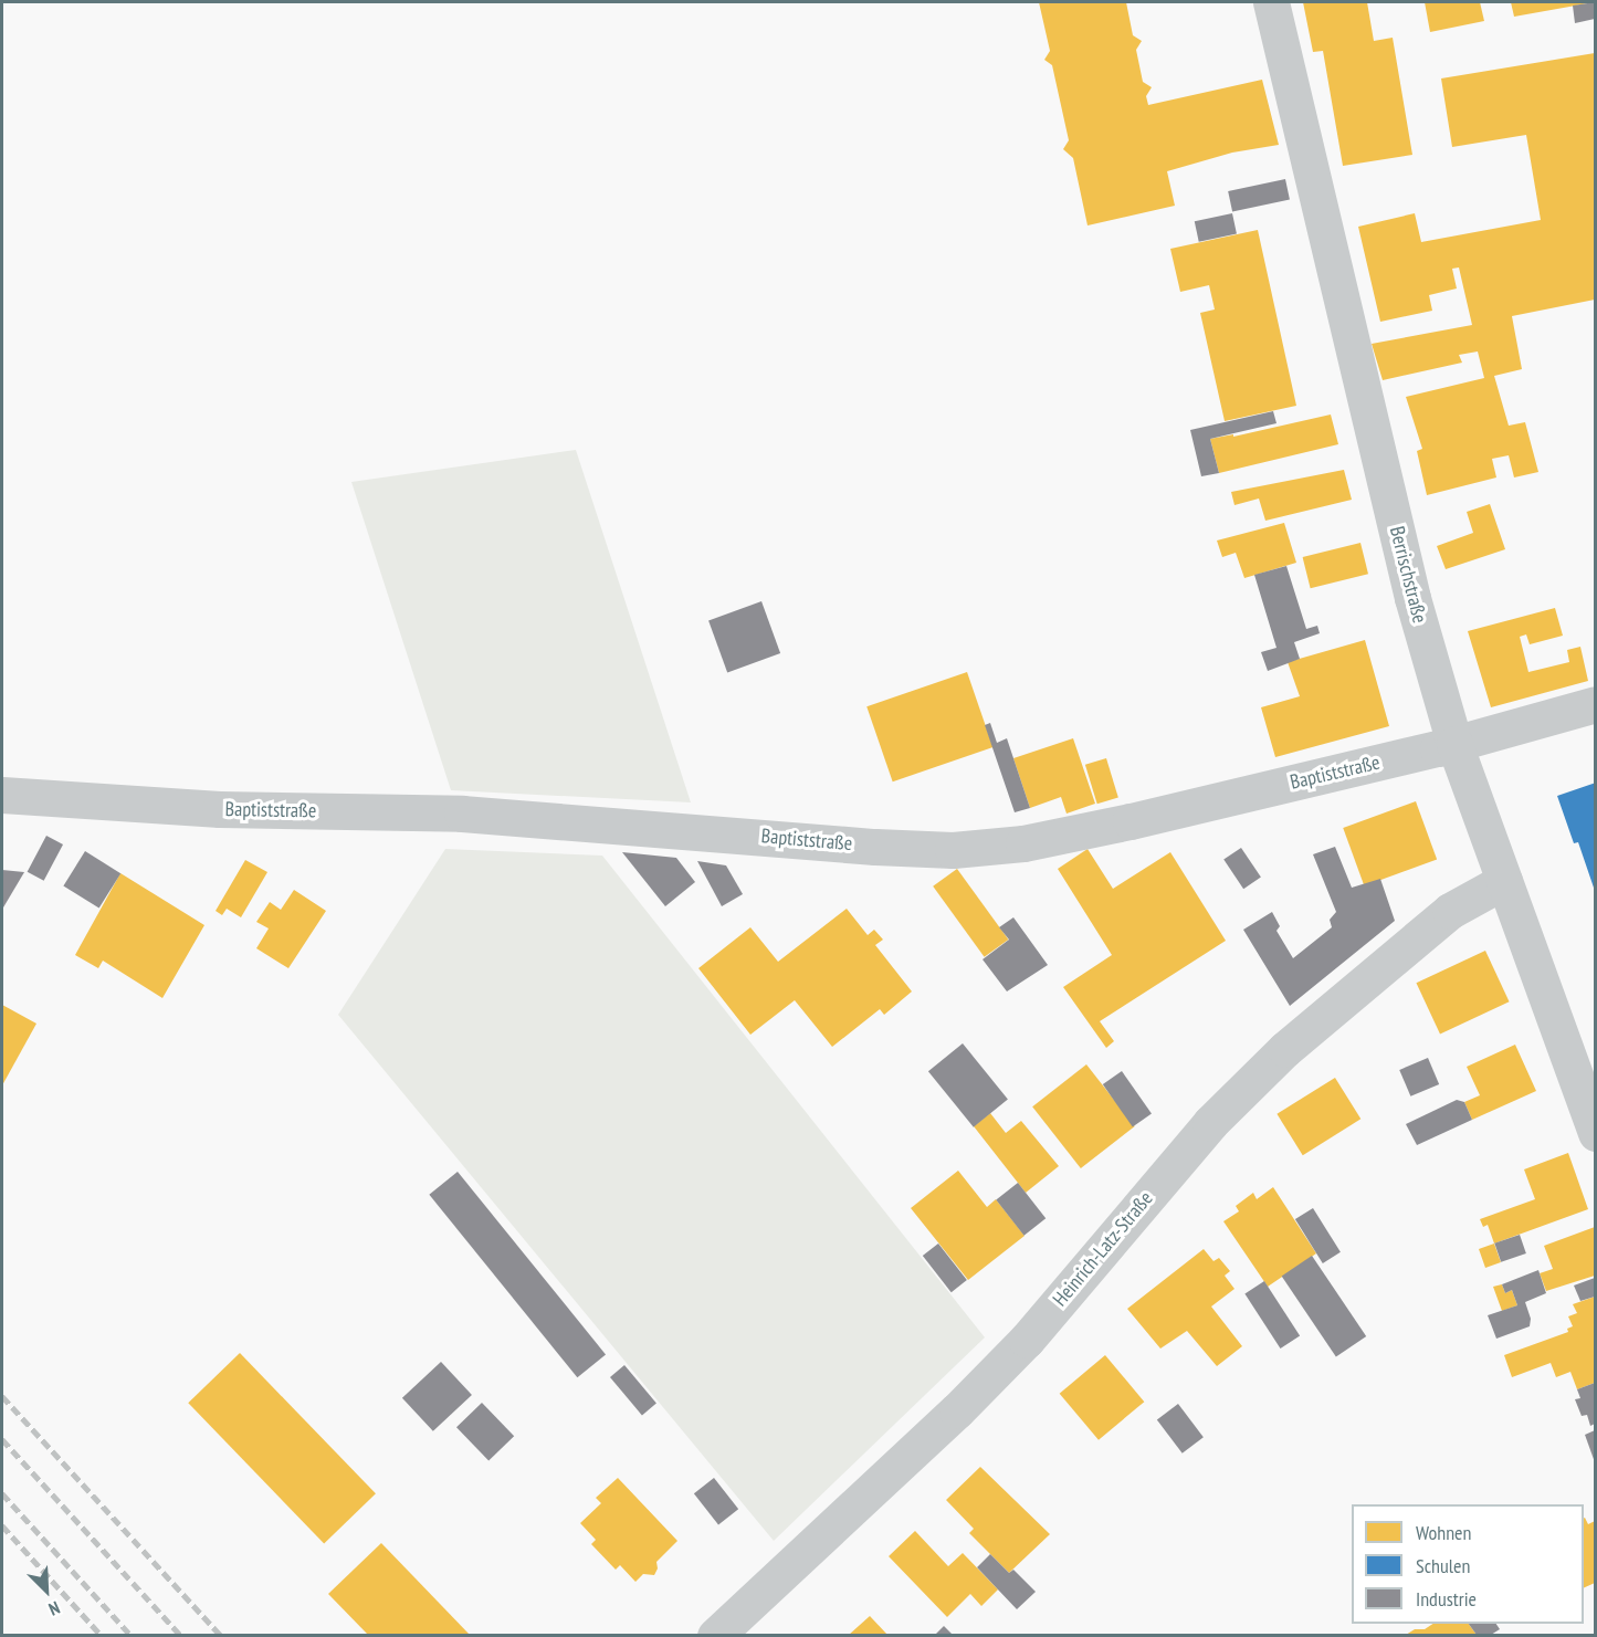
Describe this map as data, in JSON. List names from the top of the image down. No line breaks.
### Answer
{"streets":{"street":["Berrischstraße","Baptiststraße","Heinrich-Latz-Straße"]},"crossings":[["Berrischstraße","Baptiststraße"],["Berrischstraße","Heinrich-Latz-Straße"]],"legend":["Wohnen","Schulen","Industrie"],"north":"bottom right"}
